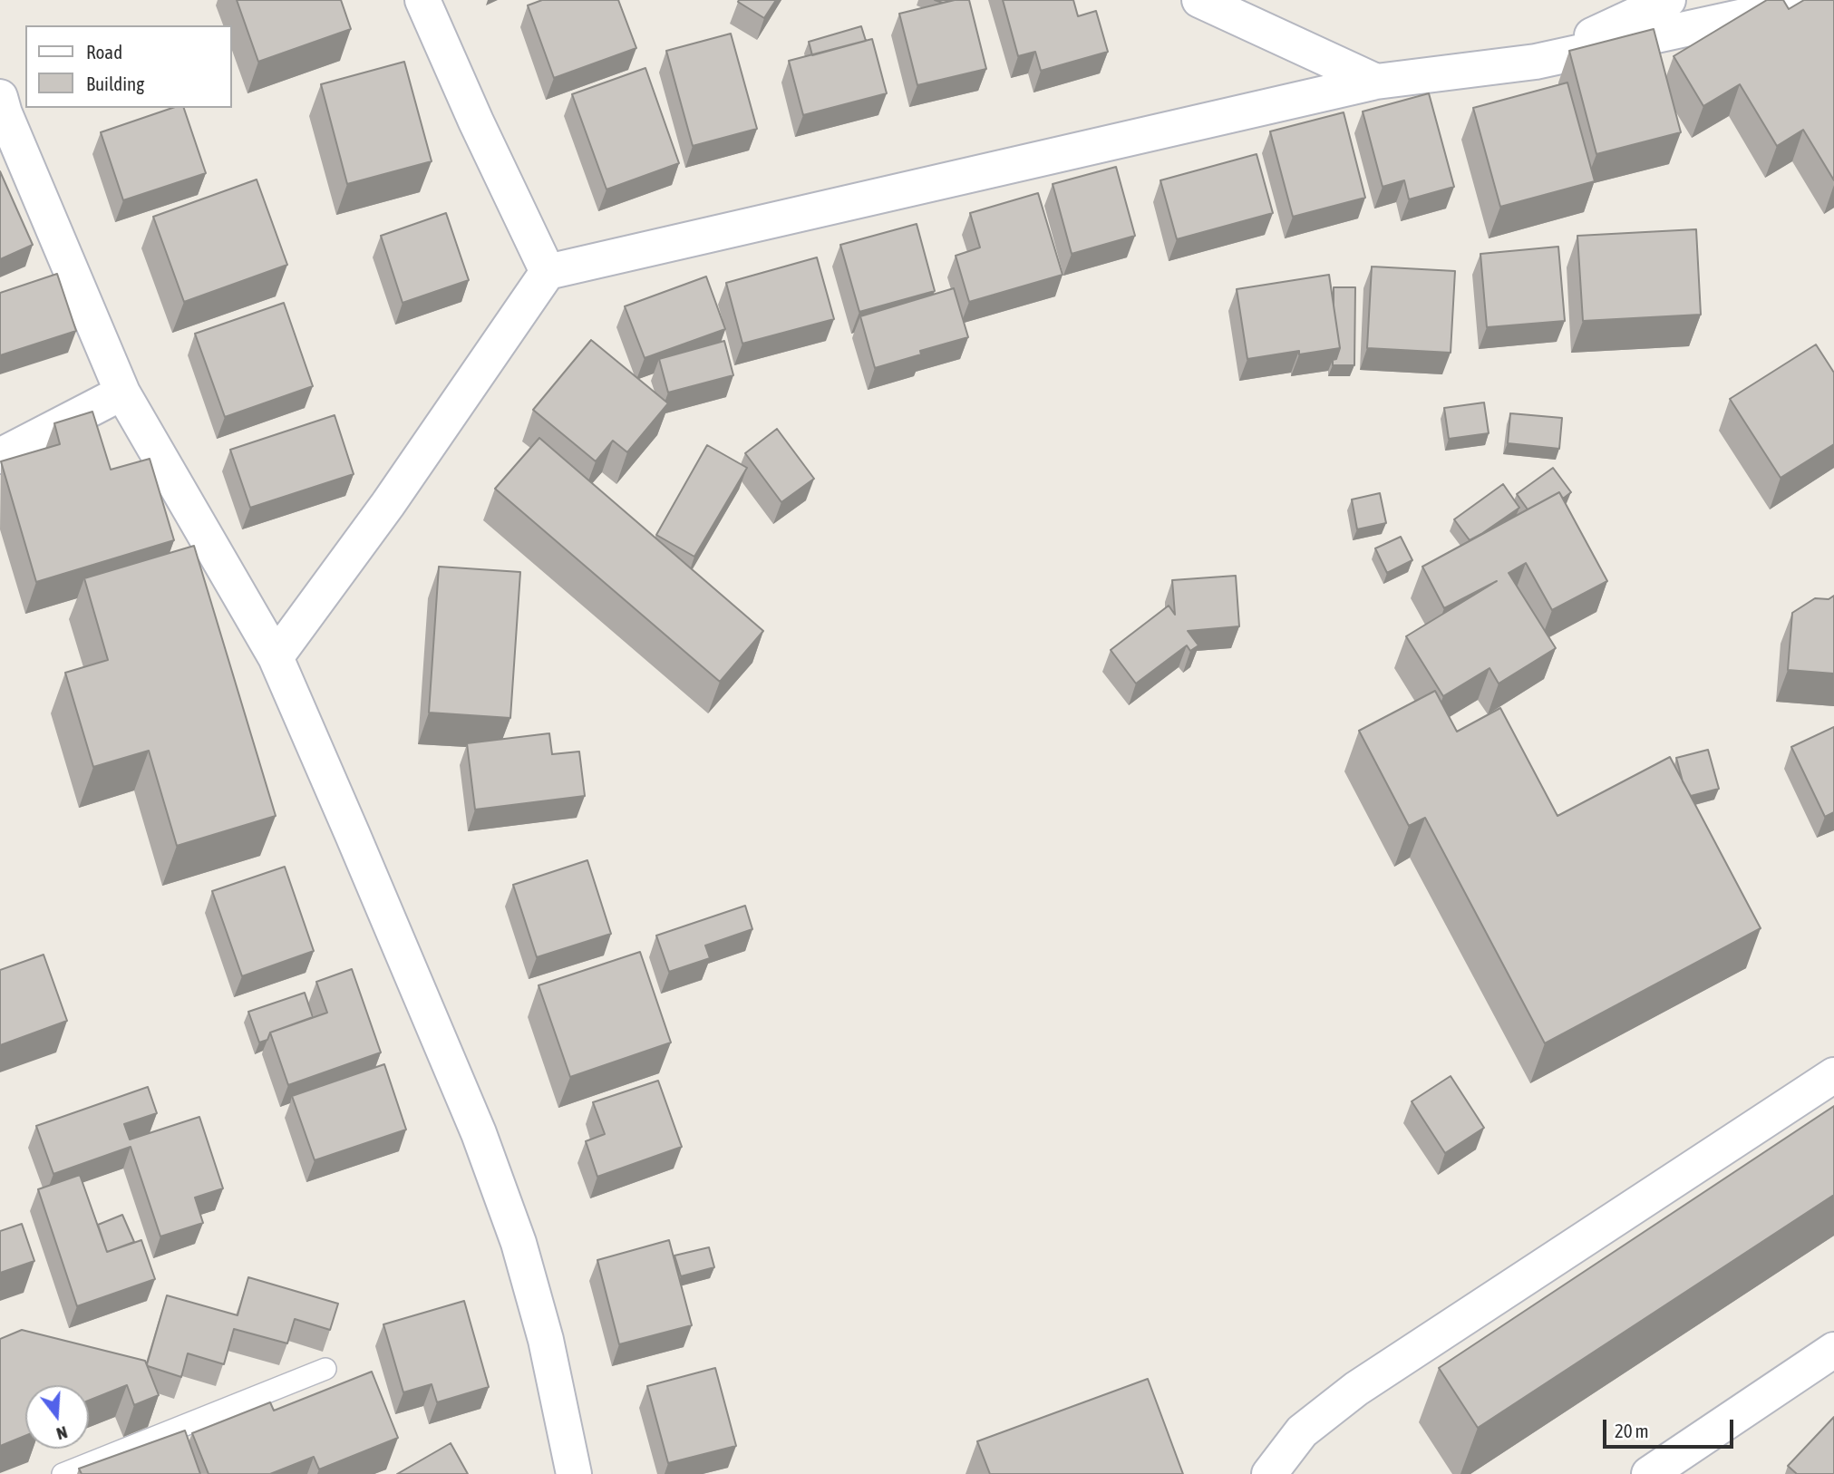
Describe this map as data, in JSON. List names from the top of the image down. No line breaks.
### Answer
{"legend":["Road","Building"],"scale_bar":"20 m","north":"bottom"}
